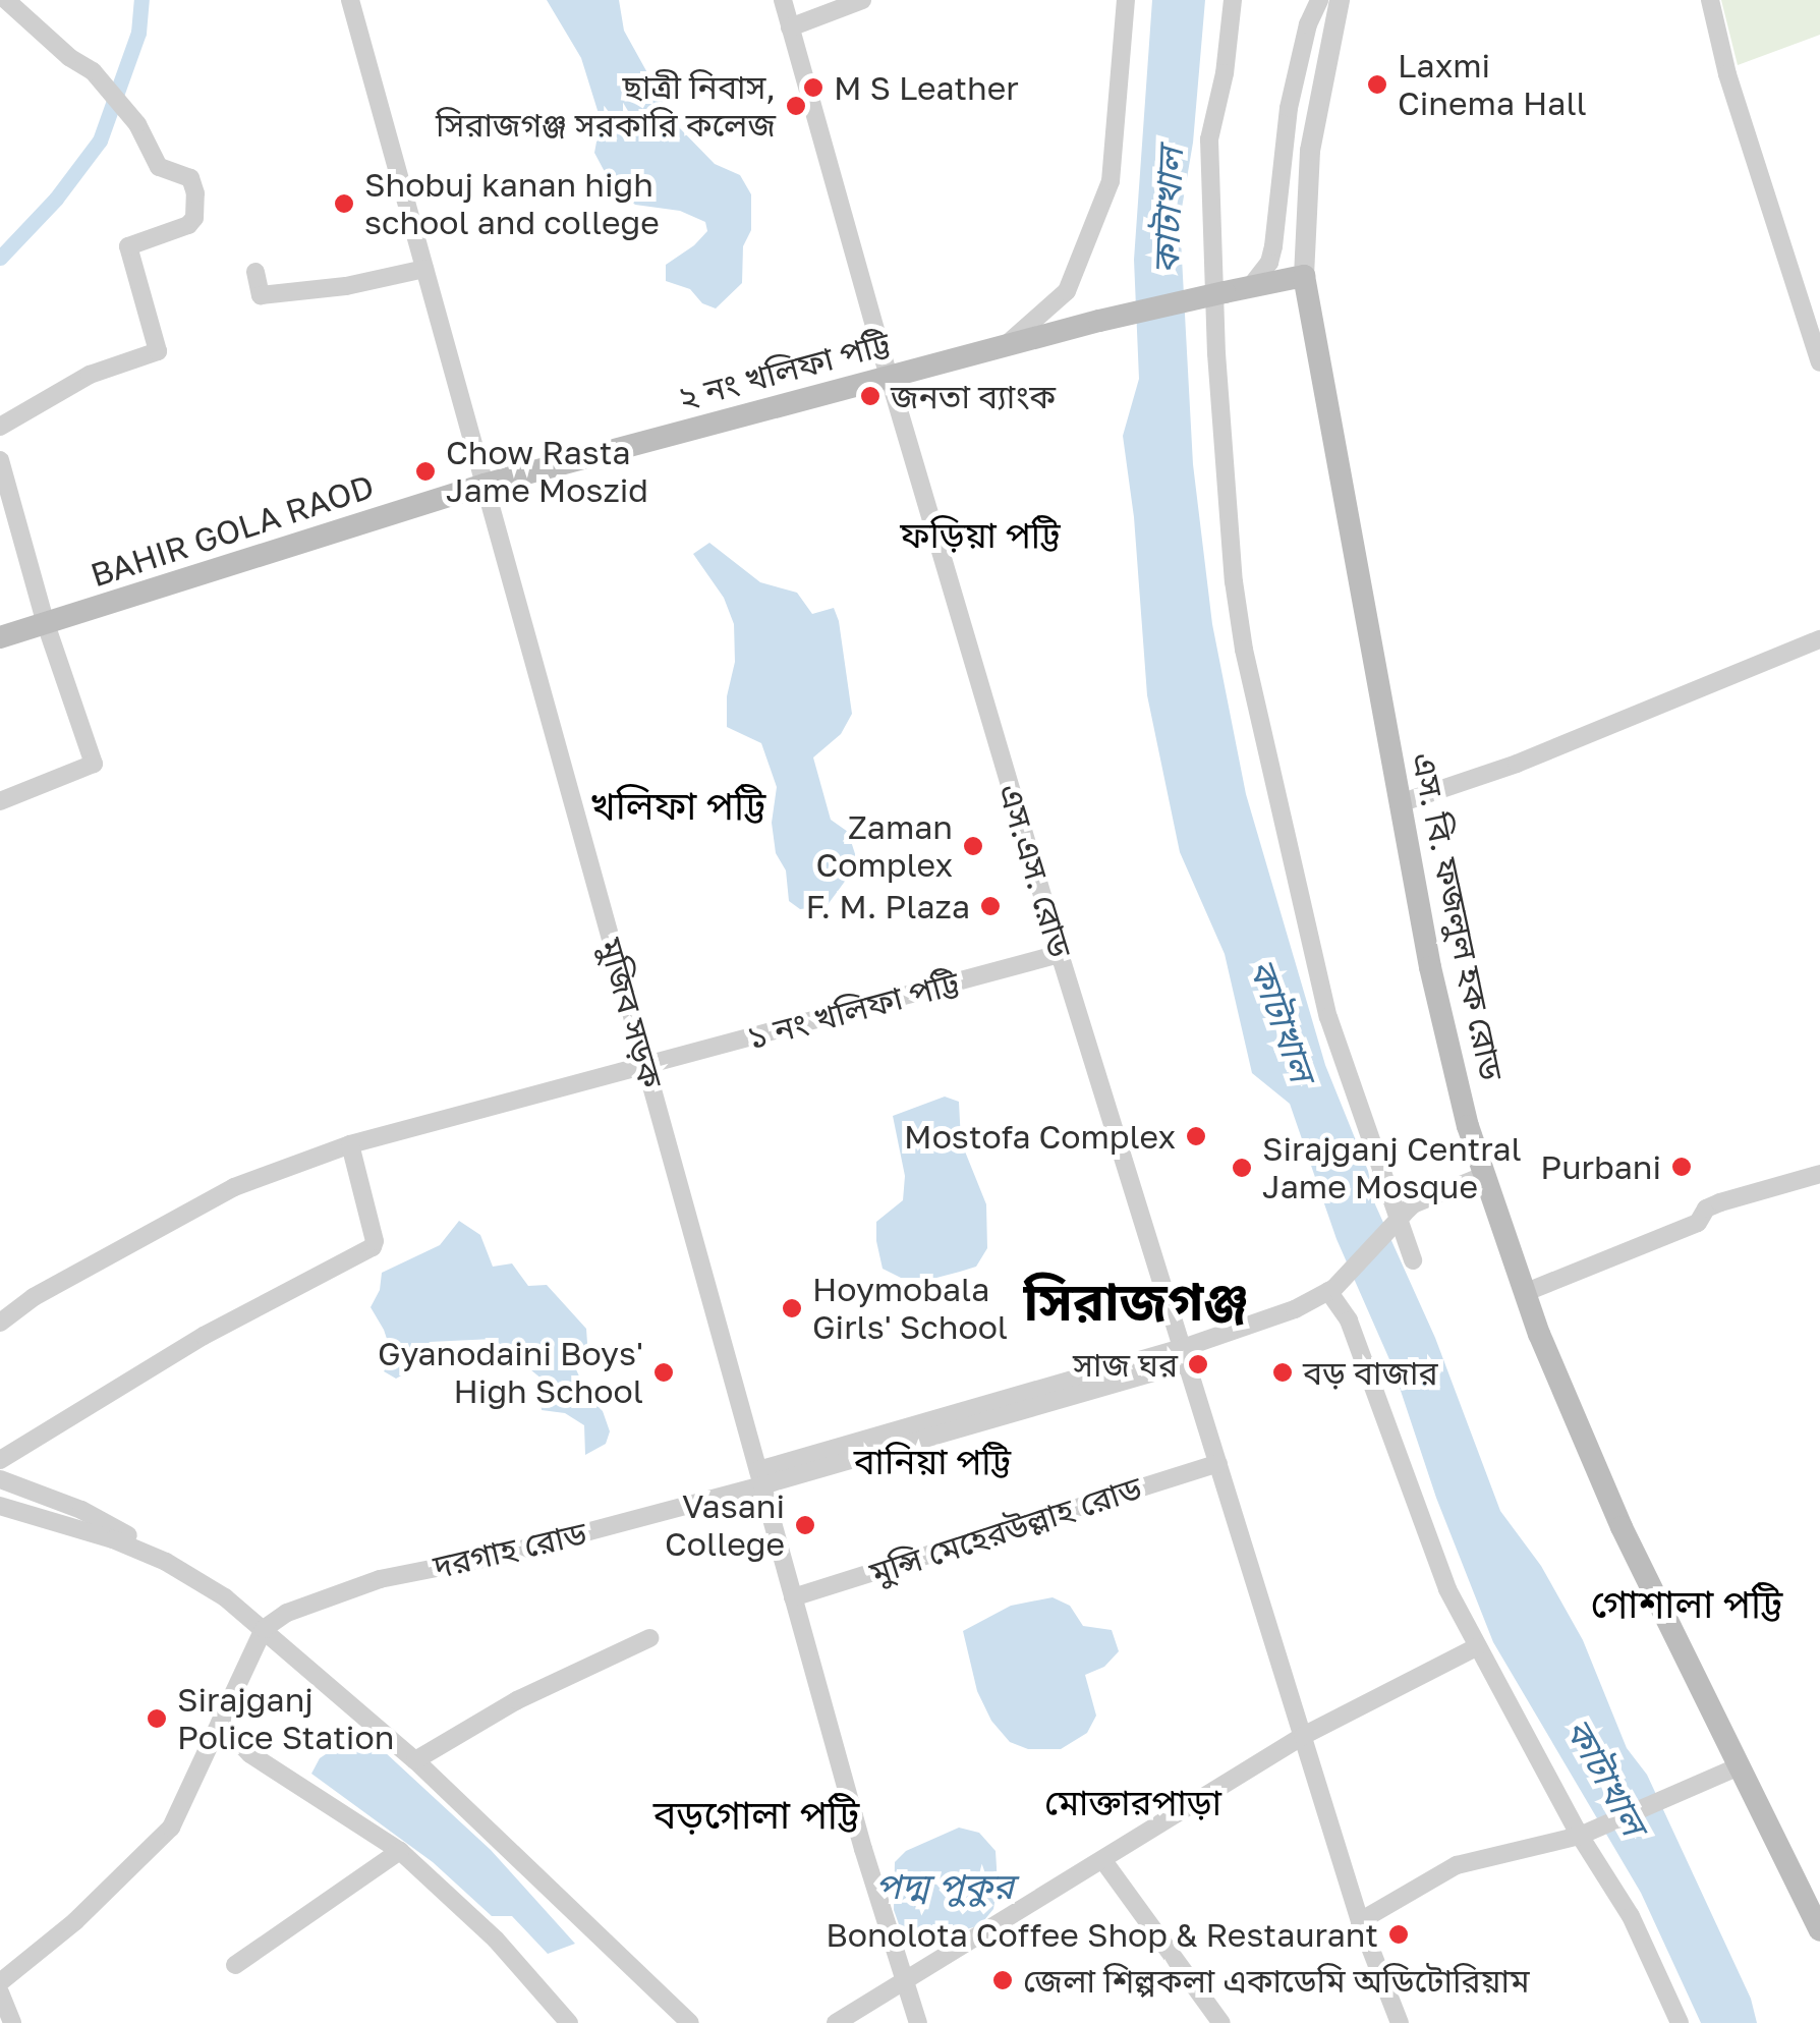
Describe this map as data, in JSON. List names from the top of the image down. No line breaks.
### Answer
{"streets":{"main road":["২ নং খলিফা পট্টি","BAHIR GOLA RAOD","এস. বি. ফজলুল হক রোড"],"street":["এস.এস. রোড","১ নং খলিফা পট্টি","মুজিব সড়ক","মুন্সি মেহেরউল্লাহ রোড","দরগাহ রোড"]},"crossings":[["২ নং খলিফা পট্টি","BAHIR GOLA RAOD"],["২ নং খলিফা পট্টি","এস.এস. রোড"],["২ নং খলিফা পট্টি","এস. বি. ফজলুল হক রোড"],["২ নং খলিফা পট্টি","মুজিব সড়ক"],["BAHIR GOLA RAOD","মুজিব সড়ক"],["এস.এস. রোড","১ নং খলিফা পট্টি"],["এস.এস. রোড","মুন্সি মেহেরউল্লাহ রোড"],["এস.এস. রোড","দরগাহ রোড"],["১ নং খলিফা পট্টি","মুজিব সড়ক"],["মুজিব সড়ক","মুন্সি মেহেরউল্লাহ রোড"],["মুজিব সড়ক","দরগাহ রোড"]],"districts":["ফড়িয়া পট্টি","খলিফা পট্টি","সিরাজগঞ্জ","বানিয়া পট্টি","গোশালা পট্টি","মোক্তারপাড়া","বড়গোলা পট্টি"],"water":["কাটাখাল","পদ্ম পুকুর"],"places":["Laxmi Cinema Hall","M S Leather","ছাত্রী নিবাস, সিরাজগঞ্জ সরকারি কলেজ","Shobuj kanan high school and college","জনতা ব্যাংক","Chow Rasta Jame Moszid","Zaman Complex","F. M. Plaza","Mostofa Complex","Purbani","Sirajganj Central Jame Mosque","Hoymobala Girls' School","সাজ ঘর","Gyanodaini Boys' High School","বড় বাজার","Vasani College","Sirajganj Police Station","Bonolota Coffee Shop & Restaurant","জেলা শিল্পকলা একাডেমি অডিটোরিয়াম"]}
